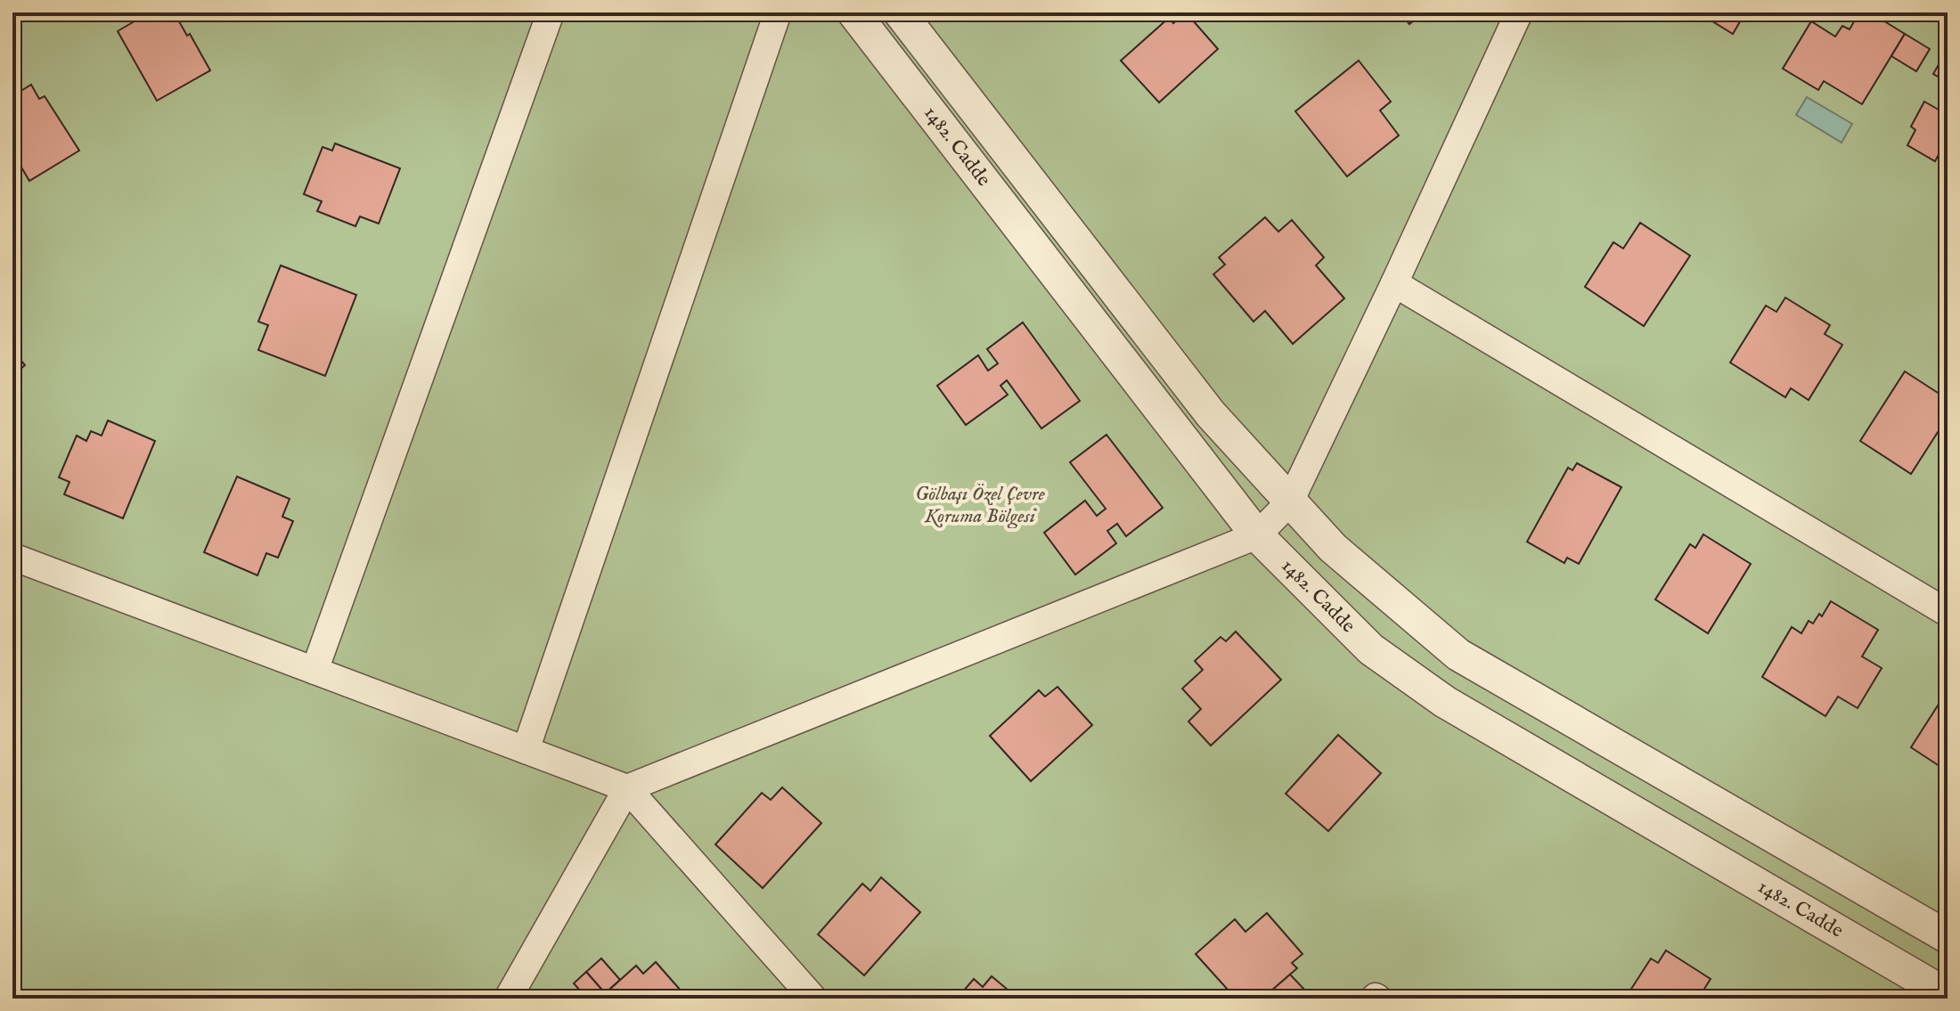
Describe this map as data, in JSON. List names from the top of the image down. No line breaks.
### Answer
{"streets":{"street":["1482. Cadde"]},"parks":["Gölbaşı Özel Çevre Koruma Bölgesi"]}
